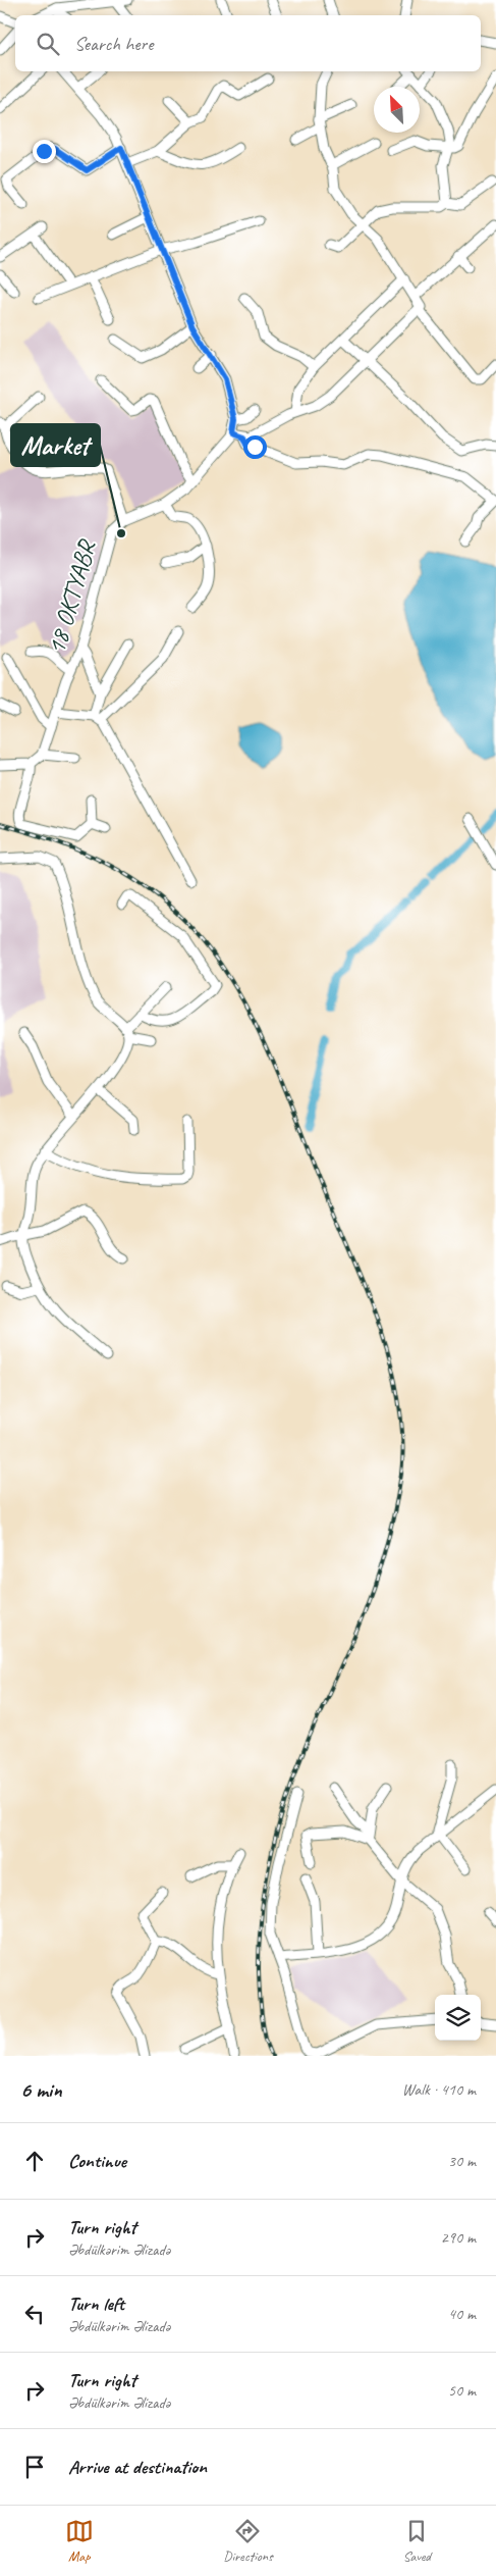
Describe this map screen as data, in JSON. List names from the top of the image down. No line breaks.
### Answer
{"streets":{"street":["18 OKTYABR"]},"places":["Market"],"north":"top left","page":{"search":"Search here","heading":["6 min","Walk · 410 m"],"list":[["Continue","30 m"],["Turn right","Əbdülkərim Əlizadə","290 m"],["Turn left","Əbdülkərim Əlizadə","40 m"],["Turn right","Əbdülkərim Əlizadə","50 m"],"Arrive at destination"],"nav":["Map","Directions","Saved"]}}
